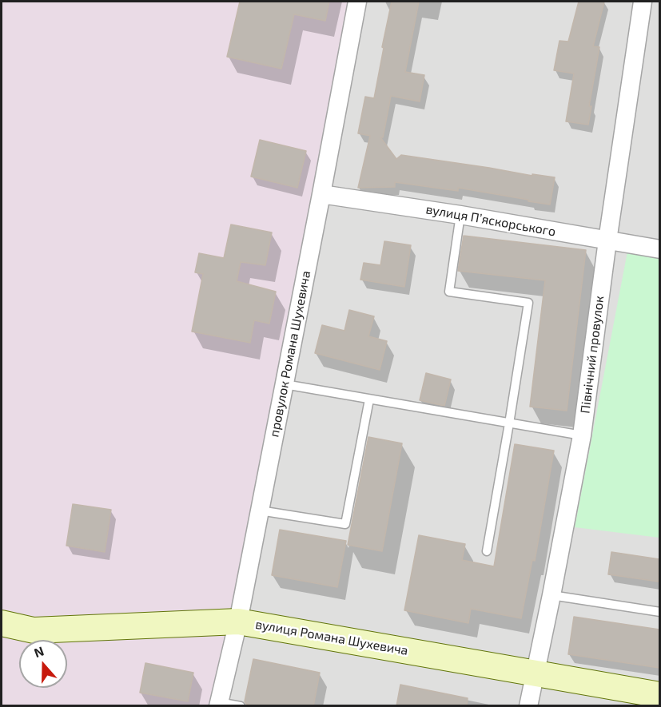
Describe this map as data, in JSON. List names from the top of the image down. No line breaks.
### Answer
{"streets":{"street":["вулиця Пʼяскорського","провулок Романа Шухевича","Північний провулок","вулиця Романа Шухевича"]},"crossings":[["вулиця Пʼяскорського","провулок Романа Шухевича"],["вулиця Пʼяскорського","Північний провулок"],["провулок Романа Шухевича","вулиця Романа Шухевича"],["Північний провулок","вулиця Романа Шухевича"]],"north":"top"}
